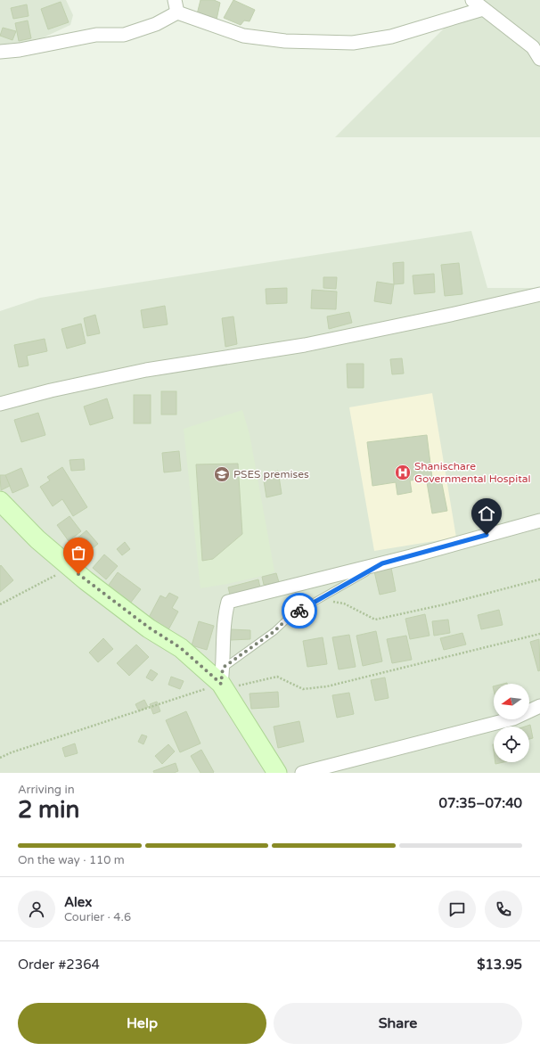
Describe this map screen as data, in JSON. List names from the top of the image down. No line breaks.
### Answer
{"places":{"hospital":["Shanischare Governmental Hospital"],"school or university":["PSES premises"]},"north":"left","page":{"heading":["2 min","Arriving in","07:35–07:40"],"panel":["Alex","Courier · 4.6","Order #2364","$13.95"],"bar":"On the way · 110 m","buttons":["Help","Share"]}}
